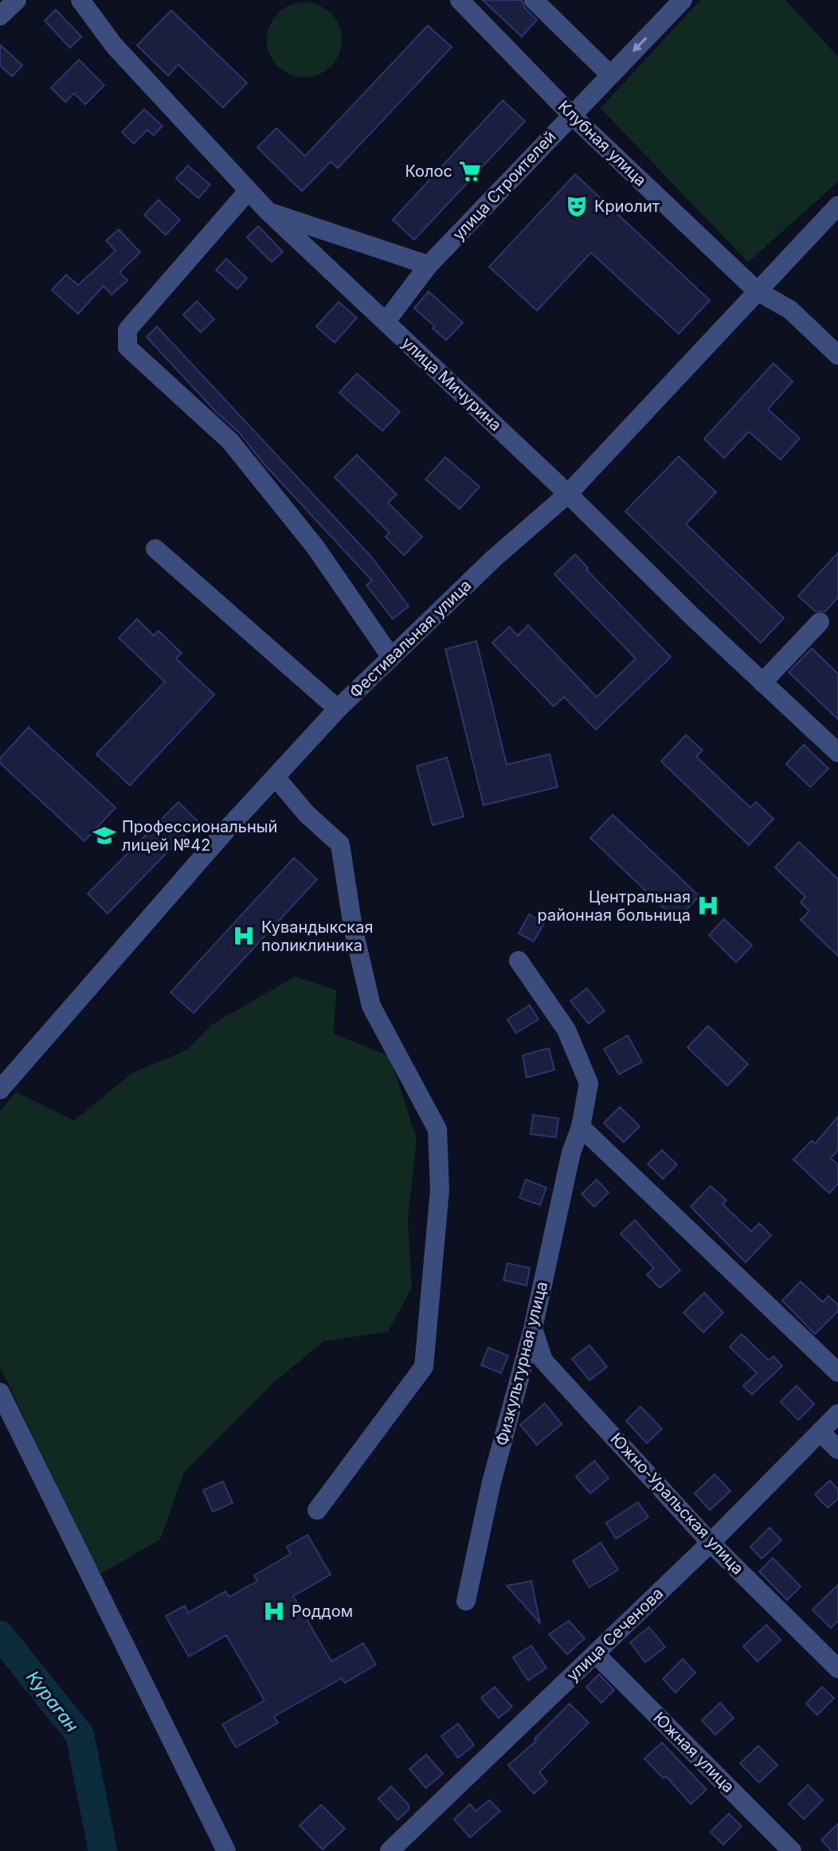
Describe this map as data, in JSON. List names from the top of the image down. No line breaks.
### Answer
{"streets":{"street":["Клубная улица","улица Строителей","улица Мичурина","Фестивальная улица","Физкультурная улица","Южно-Уральская улица","улица Сеченова","Южная улица"]},"crossings":[["Клубная улица","улица Строителей"],["Клубная улица","Фестивальная улица"],["улица Строителей","улица Мичурина"],["улица Мичурина","Фестивальная улица"],["Физкультурная улица","Южно-Уральская улица"],["Южно-Уральская улица","улица Сеченова"],["улица Сеченова","Южная улица"]],"water":["Кураган"],"places":{"supermarket":["Колос"],"theatre":["Криолит"],"school or university":["Профессиональный лицей №42"],"hospital":["Центральная районная больница","Кувандыкская поликлиника","Роддом"]}}
